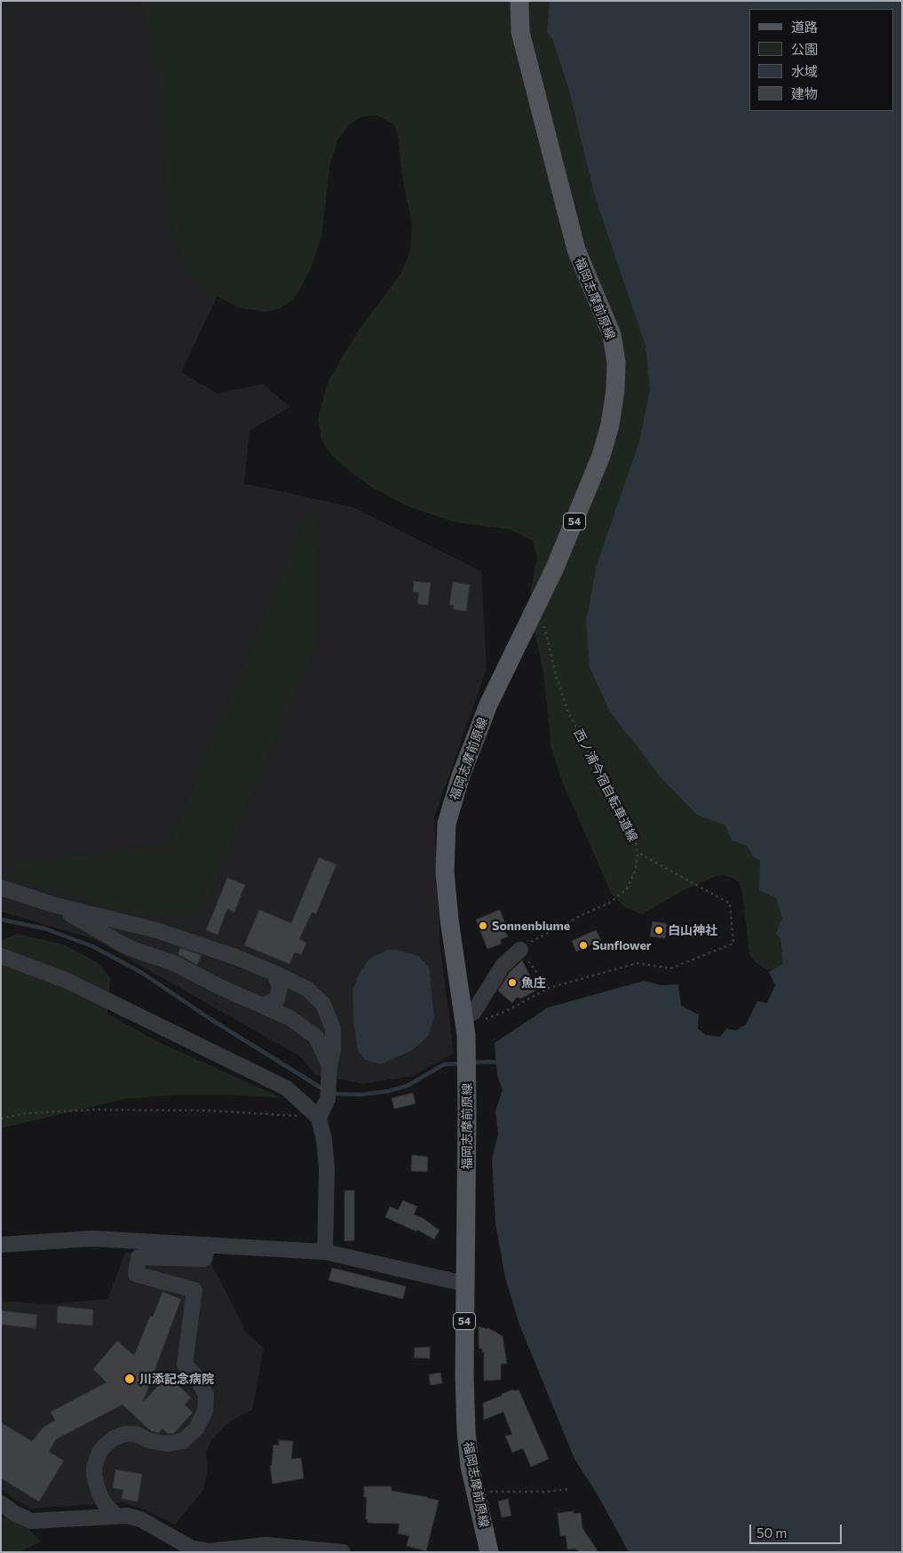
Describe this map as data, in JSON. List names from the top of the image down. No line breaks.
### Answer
{"streets":{"main road":["福岡志摩前原線","54"],"path":["西ノ浦今宿自転車道線"]},"crossings":[["福岡志摩前原線","西ノ浦今宿自転車道線"]],"places":["Sonnenblume","白山神社","Sunflower","魚庄","川添記念病院"],"legend":["道路","公園","水域","建物"],"scale_bar":"50 m"}
